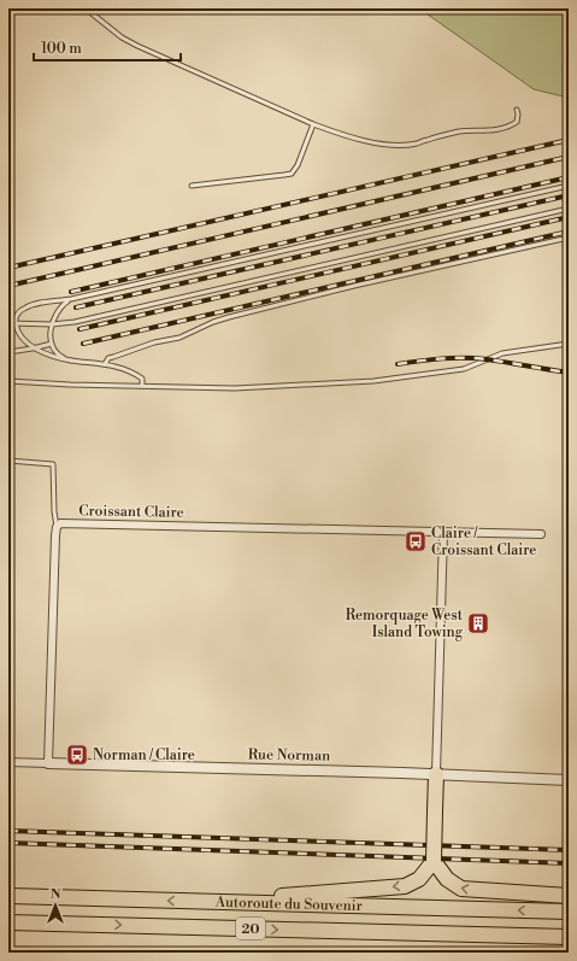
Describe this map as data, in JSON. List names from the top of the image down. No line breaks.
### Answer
{"streets":{"highway":["Autoroute du Souvenir","20"],"street":["Croissant Claire","Rue Norman"]},"places":{"bus stop":["Claire / Croissant Claire","Norman / Claire"],"building":["Remorquage West Island Towing"]},"scale_bar":"100 m","north":"top"}
